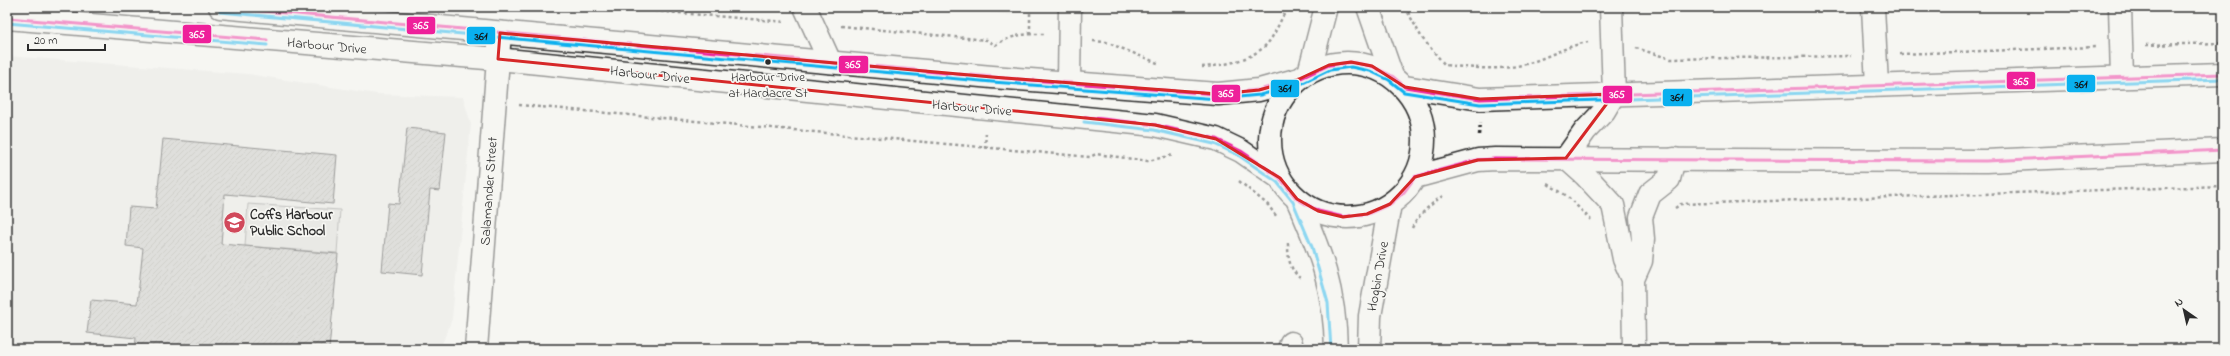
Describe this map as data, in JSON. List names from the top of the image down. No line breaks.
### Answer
{"streets":{"street":["Harbour Drive","Salamander Street","Hogbin Drive"]},"crossings":[["Harbour Drive","Salamander Street"]],"places":{"other":["Harbour Drive at Hardacre St"],"school or university":["Coffs Harbour Public School"]},"lines":["transit line 365","transit line 361"],"scale_bar":"20 m","north":"top left"}
